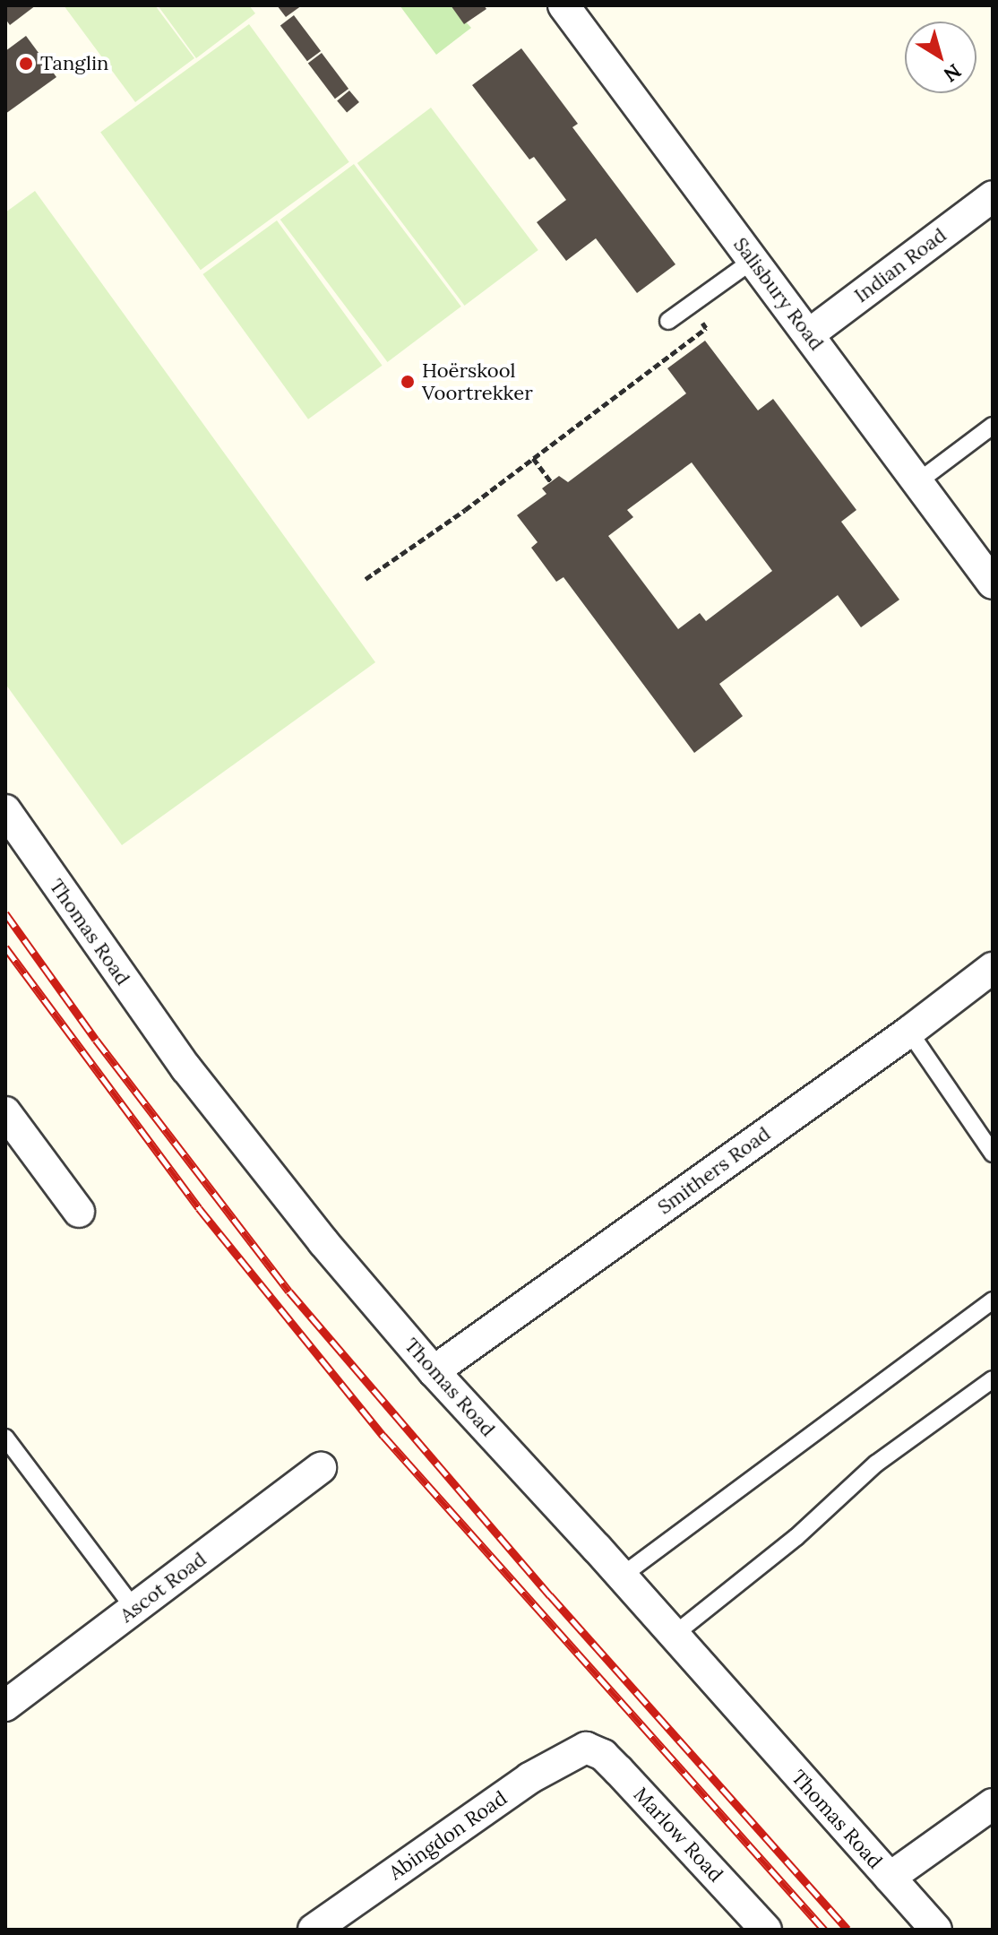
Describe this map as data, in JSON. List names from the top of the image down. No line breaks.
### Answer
{"streets":{"street":["Indian Road","Salisbury Road","Thomas Road","Smithers Road","Ascot Road","Marlow Road","Abingdon Road"]},"crossings":[["Indian Road","Salisbury Road"],["Thomas Road","Smithers Road"],["Marlow Road","Abingdon Road"]],"places":["Tanglin","Hoërskool Voortrekker"],"north":"bottom right"}
